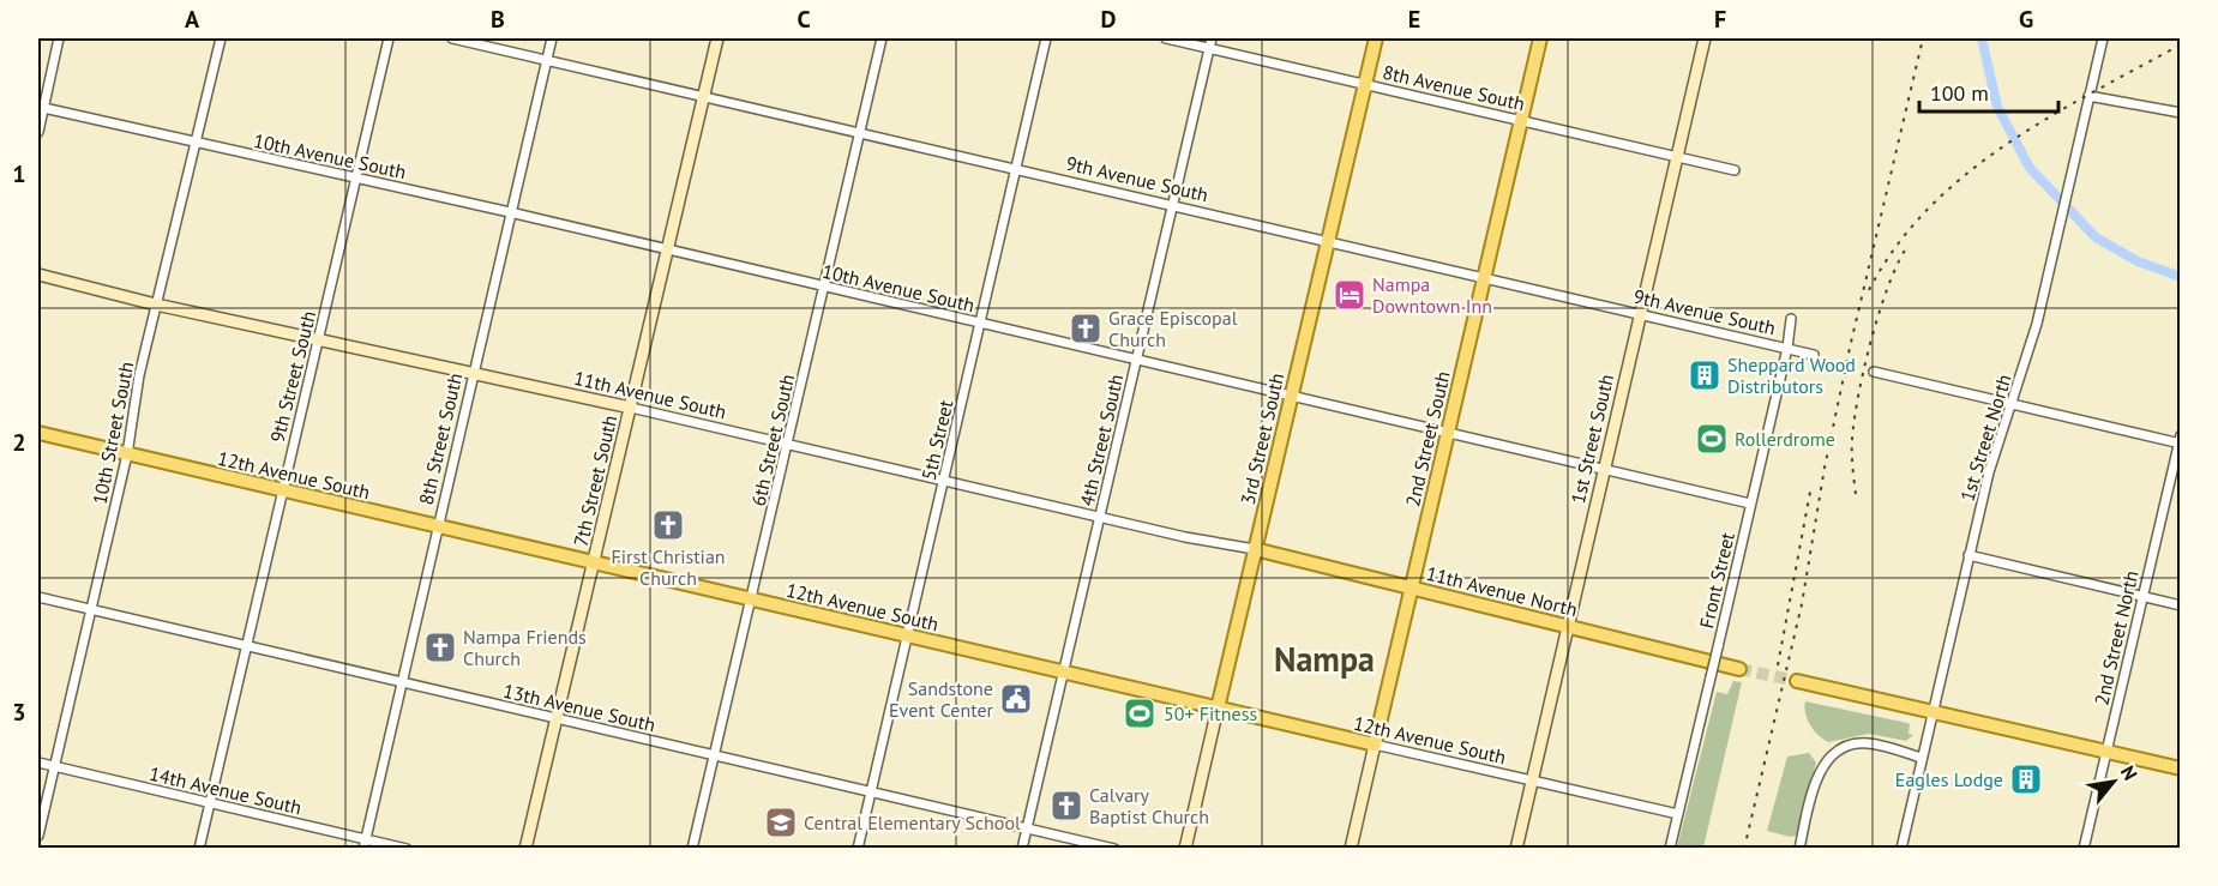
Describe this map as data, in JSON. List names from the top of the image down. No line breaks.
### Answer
{"streets":{"main road":["3rd Street South","2nd Street South","12th Avenue South","11th Avenue North"],"street":["8th Avenue South","10th Avenue South","9th Avenue South","9th Street South","11th Avenue South","10th Street South","1st Street North","8th Street South","1st Street South","6th Street South","5th Street","4th Street South","7th Street South","Front Street","2nd Street North","13th Avenue South","14th Avenue South"]},"crossings":[["8th Avenue South","3rd Street South"],["8th Avenue South","2nd Street South"],["8th Avenue South","1st Street South"],["8th Avenue South","4th Street South"],["10th Avenue South","9th Street South"],["10th Avenue South","10th Street South"],["10th Avenue South","8th Street South"],["10th Avenue South","3rd Street South"],["10th Avenue South","2nd Street South"],["10th Avenue South","1st Street South"],["10th Avenue South","6th Street South"],["10th Avenue South","5th Street"],["10th Avenue South","4th Street South"],["10th Avenue South","7th Street South"],["10th Avenue South","Front Street"],["9th Avenue South","8th Street South"],["9th Avenue South","3rd Street South"],["9th Avenue South","2nd Street South"],["9th Avenue South","1st Street South"],["9th Avenue South","6th Street South"],["9th Avenue South","5th Street"],["9th Avenue South","4th Street South"],["9th Avenue South","7th Street South"],["9th Avenue South","Front Street"],["9th Street South","11th Avenue South"],["9th Street South","12th Avenue South"],["9th Street South","13th Avenue South"],["9th Street South","14th Avenue South"],["11th Avenue South","10th Street South"],["11th Avenue South","8th Street South"],["11th Avenue South","3rd Street South"],["11th Avenue South","6th Street South"],["11th Avenue South","5th Street"],["11th Avenue South","4th Street South"],["11th Avenue South","7th Street South"],["11th Avenue South","11th Avenue North"],["10th Street South","12th Avenue South"],["10th Street South","13th Avenue South"],["10th Street South","14th Avenue South"],["8th Street South","12th Avenue South"],["8th Street South","13th Avenue South"],["8th Street South","14th Avenue South"],["3rd Street South","12th Avenue South"],["3rd Street South","11th Avenue North"],["2nd Street South","12th Avenue South"],["2nd Street South","11th Avenue North"],["1st Street South","12th Avenue South"],["1st Street South","11th Avenue North"],["6th Street South","12th Avenue South"],["6th Street South","13th Avenue South"],["5th Street","12th Avenue South"],["5th Street","13th Avenue South"],["4th Street South","12th Avenue South"],["4th Street South","13th Avenue South"],["12th Avenue South","7th Street South"],["12th Avenue South","Front Street"],["7th Street South","13th Avenue South"]],"districts":["Nampa"],"places":{"hotel":["Nampa Downtown Inn"],"church":["Grace Episcopal Church","First Christian Church","Nampa Friends Church","Calvary Baptist Church"],"building":["Sheppard Wood Distributors","Eagles Lodge"],"sports":["Rollerdrome","50+ Fitness"],"public building":["Sandstone Event Center"],"school or university":["Central Elementary School"]},"scale_bar":"100 m","north":"top right","grid":{"columns":["A","B","C","D","E","F","G"],"rows":["1","2","3"]}}
